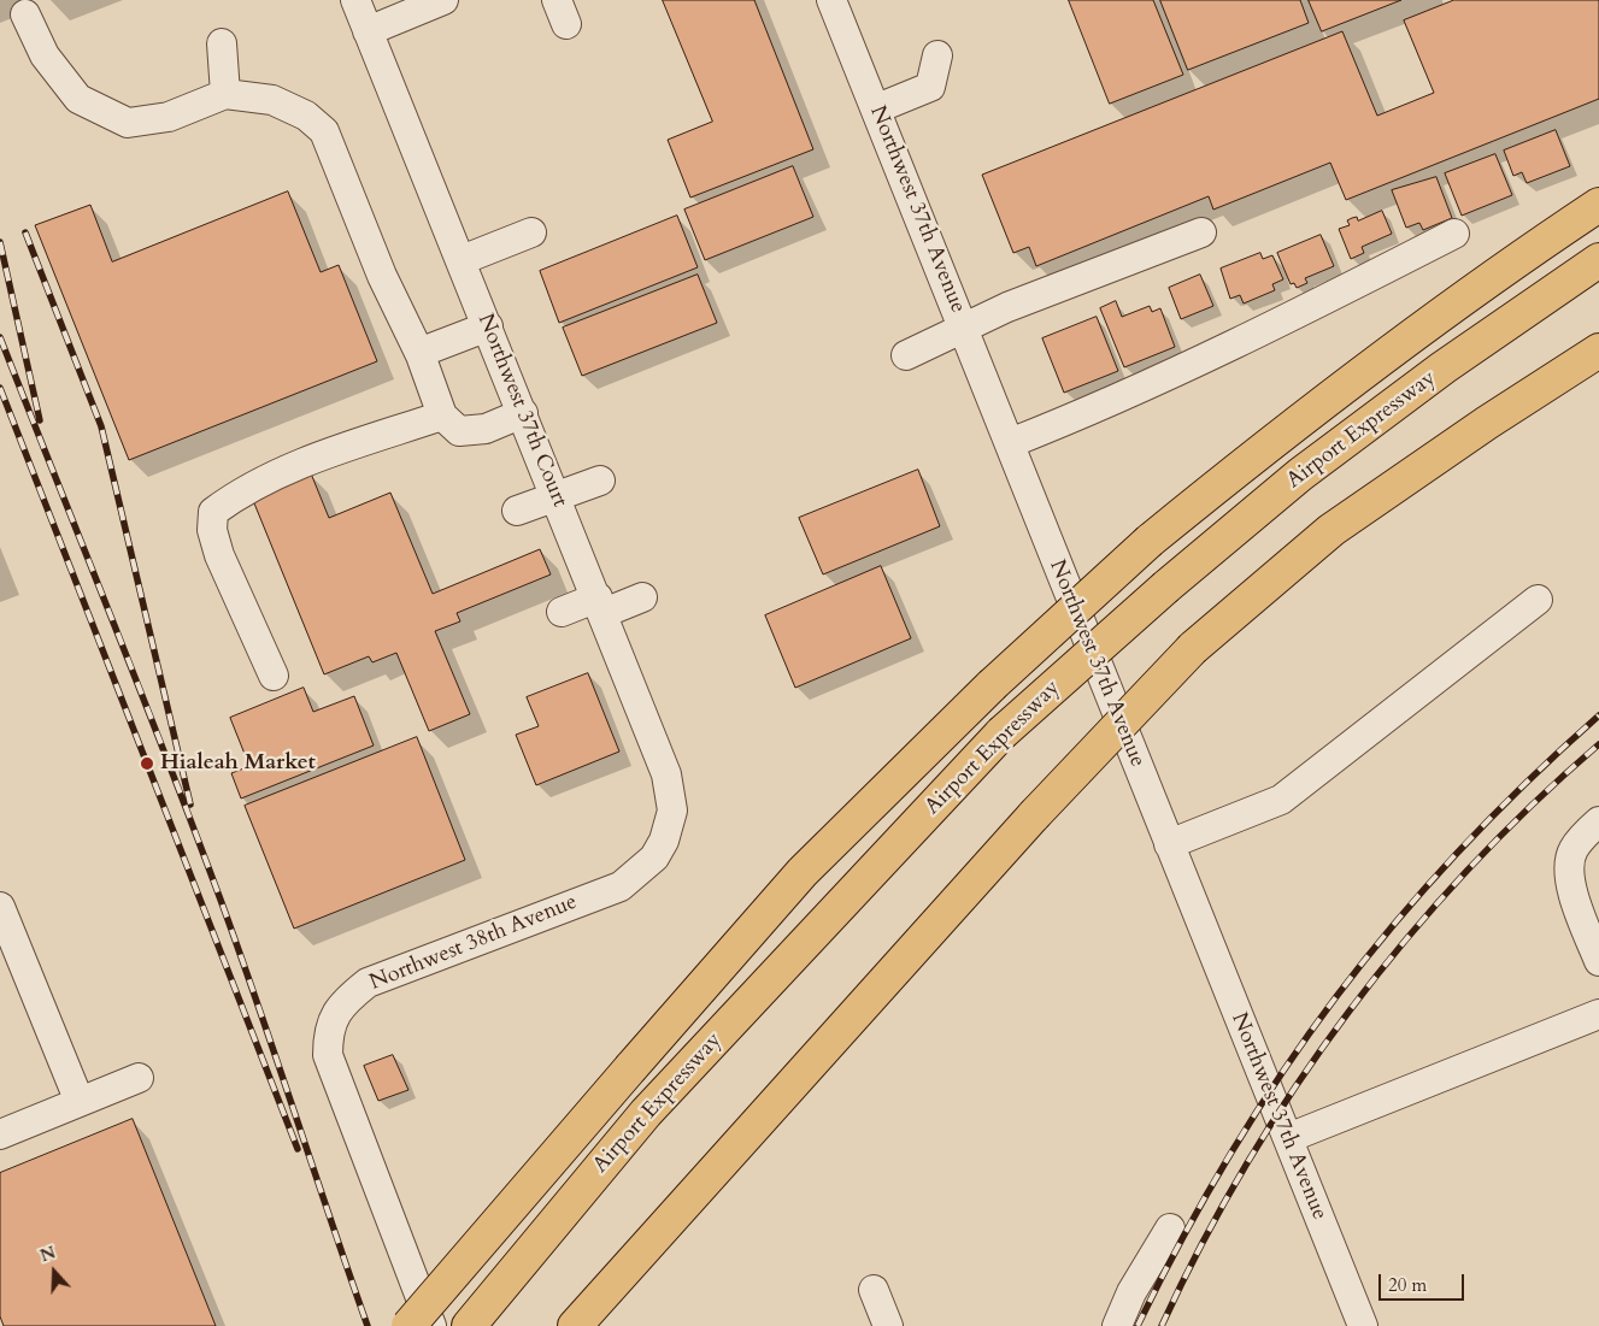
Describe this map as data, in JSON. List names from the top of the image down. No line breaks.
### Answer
{"streets":{"highway":["Airport Expressway"],"street":["Northwest 37th Avenue","Northwest 37th Court","Northwest 38th Avenue"]},"crossings":[["Northwest 37th Court","Northwest 38th Avenue"]],"places":["Hialeah Market"],"scale_bar":"20 m","north":"top"}
